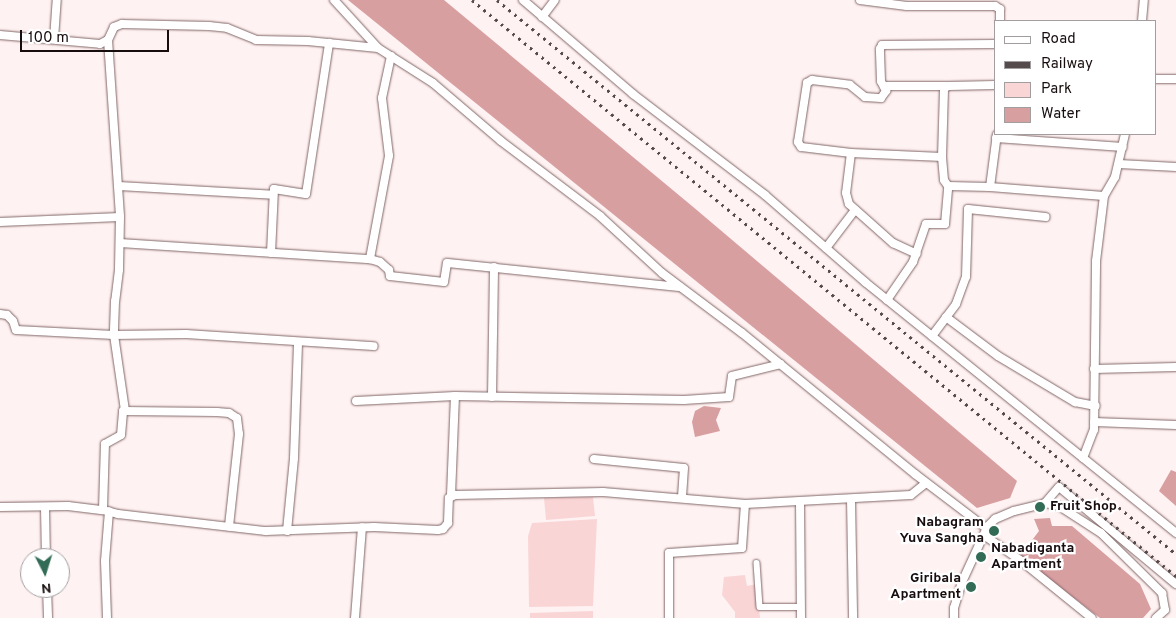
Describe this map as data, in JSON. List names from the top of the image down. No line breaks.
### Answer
{"places":["Fruit Shop","Nabagram Yuva Sangha","Nabadiganta Apartment","Giribala Apartment"],"legend":["Road","Railway","Park","Water"],"scale_bar":"100 m","north":"bottom"}
